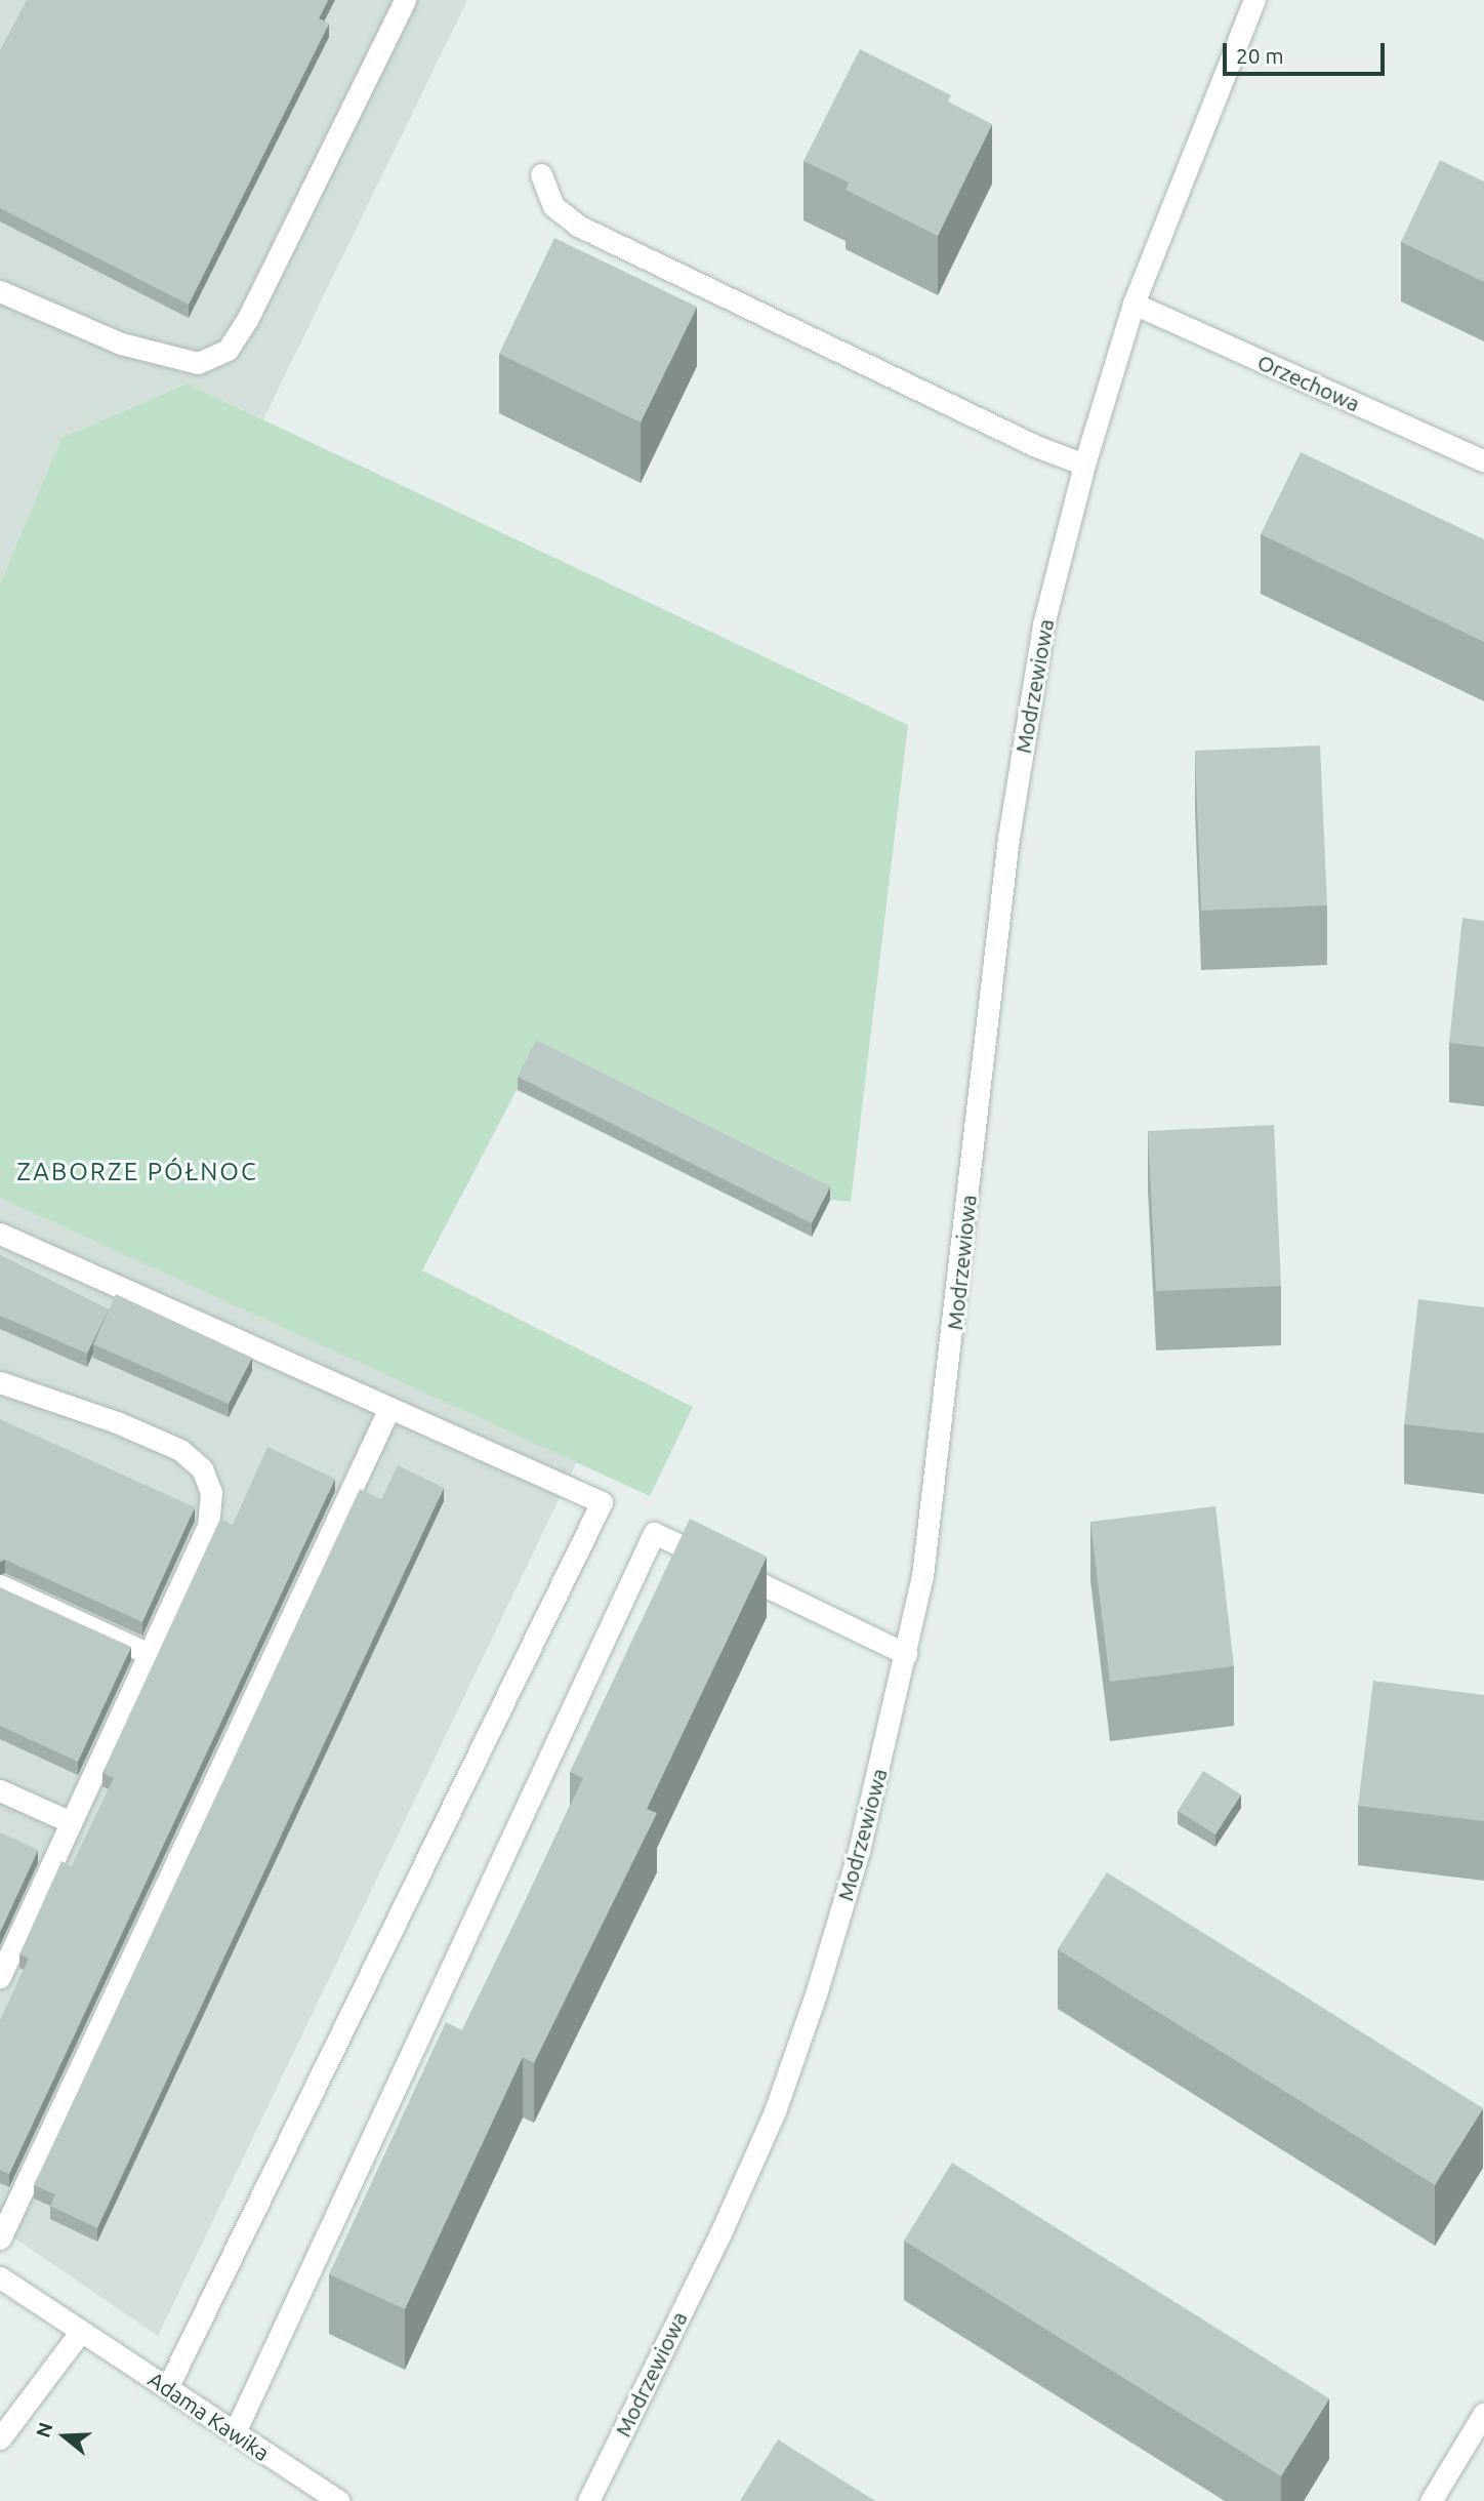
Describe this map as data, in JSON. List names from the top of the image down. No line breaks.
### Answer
{"streets":{"street":["Orzechowa","Modrzewiowa","Adama Kawika"]},"crossings":[["Orzechowa","Modrzewiowa"]],"districts":["ZABORZE PÓŁNOC"],"scale_bar":"20 m","north":"left"}
